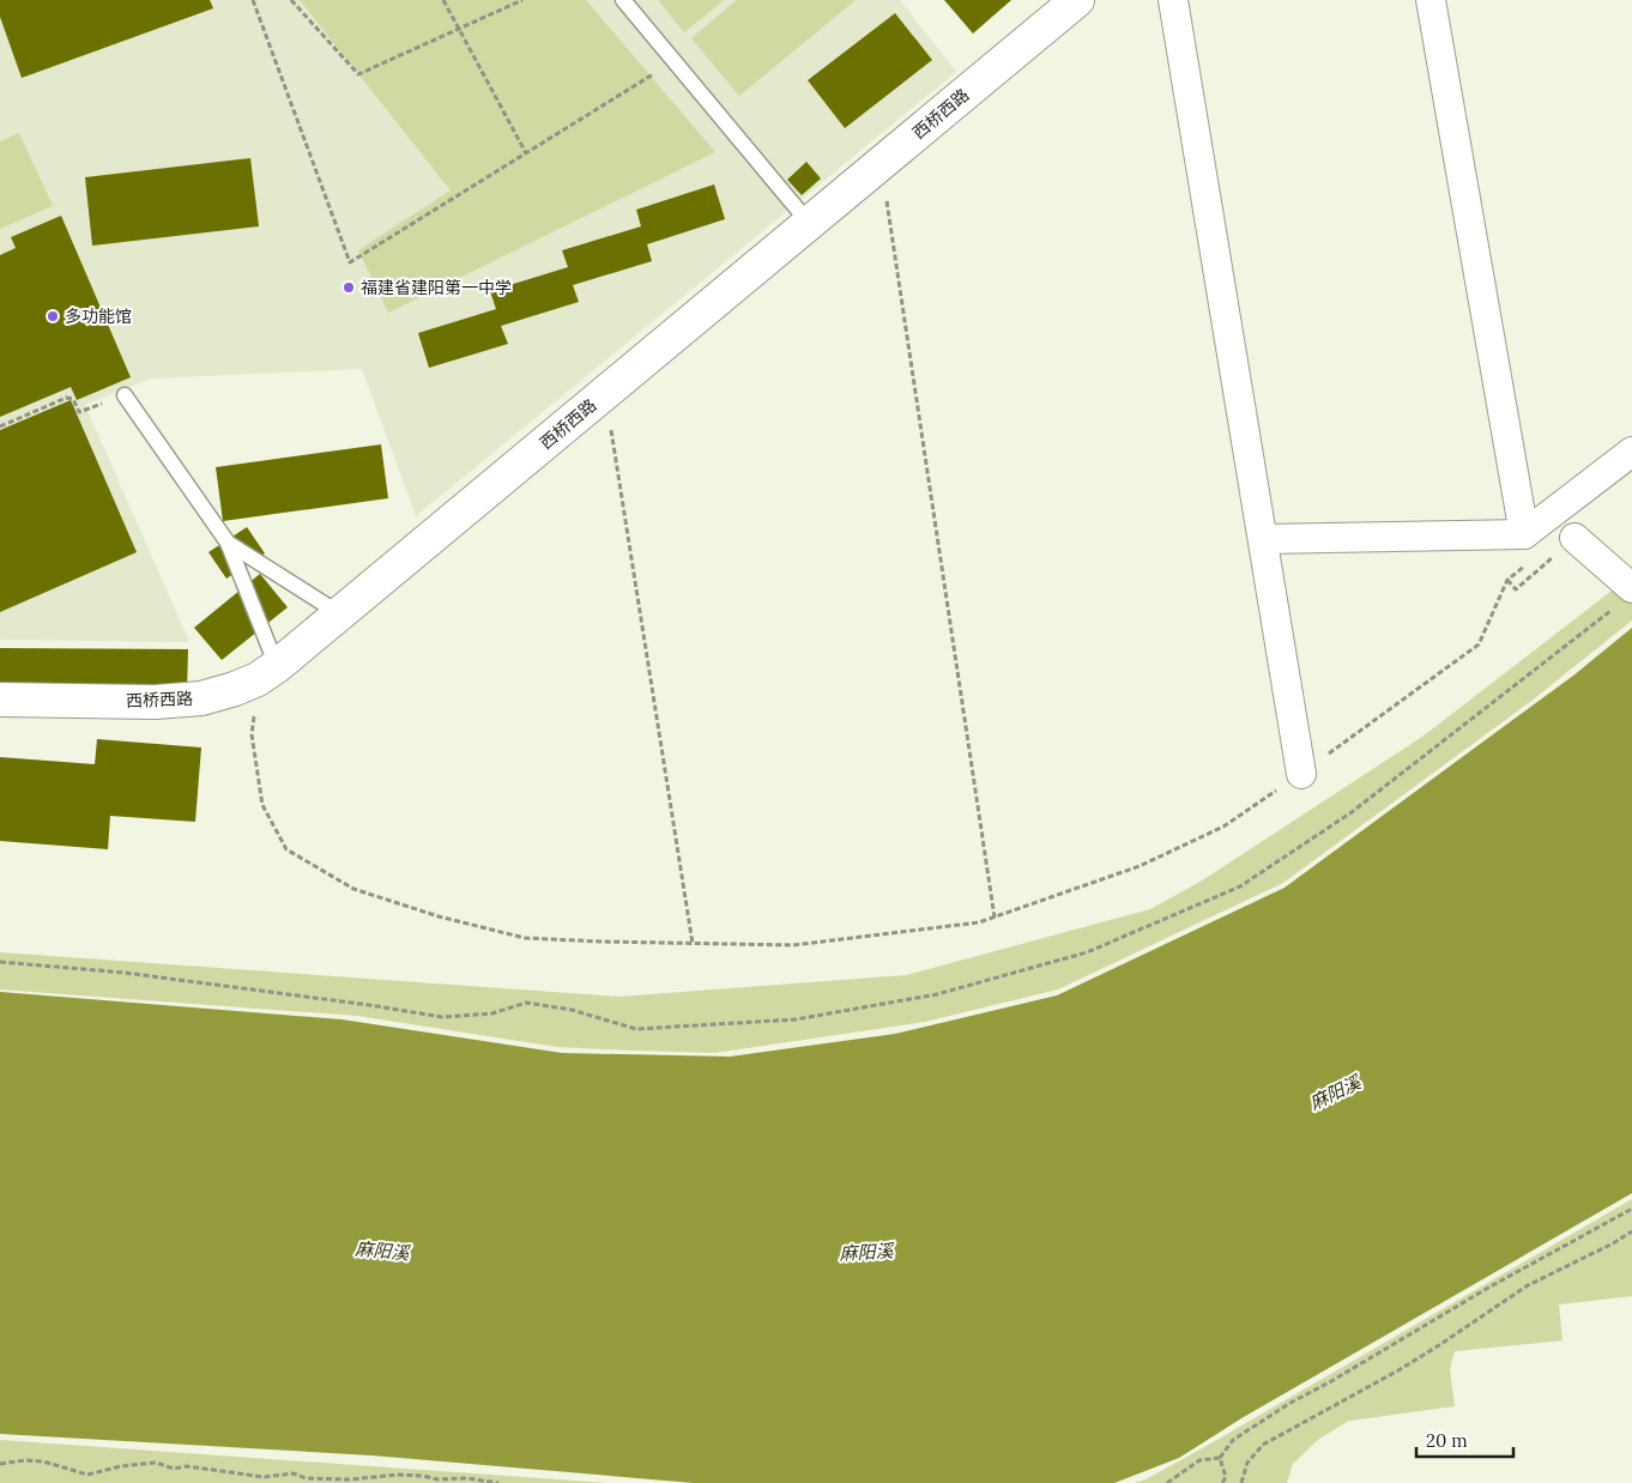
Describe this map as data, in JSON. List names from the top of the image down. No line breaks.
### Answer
{"streets":{"main road":["西桥西路"]},"water":["麻阳溪"],"places":["福建省建阳第一中学","多功能馆"],"scale_bar":"20 m"}
